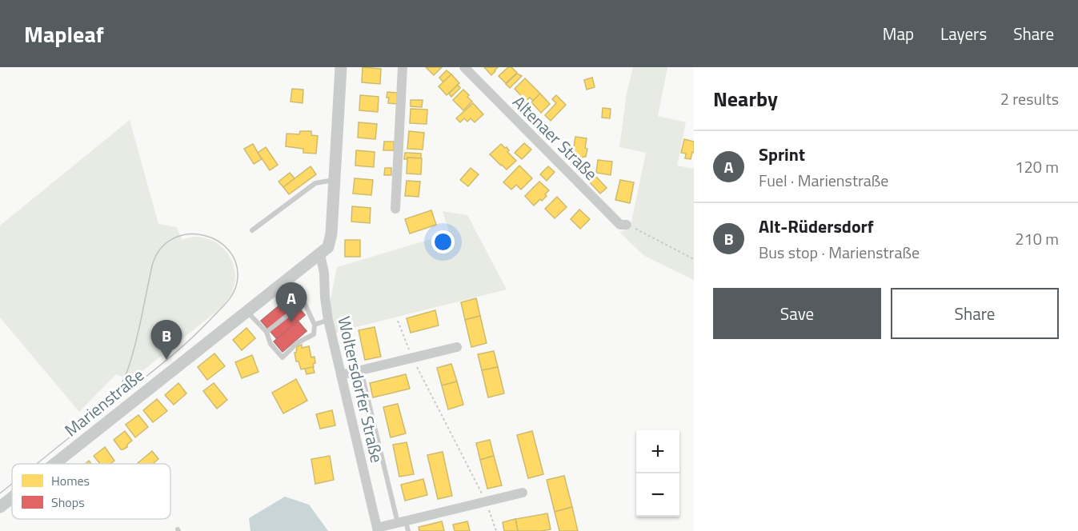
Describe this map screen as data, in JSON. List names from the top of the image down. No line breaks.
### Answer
{"streets":{"street":["Altenaer Straße","Woltersdorfer Straße","Marienstraße"]},"crossings":[["Woltersdorfer Straße","Marienstraße"]],"legend":["Homes","Shops"],"page":{"header":"Mapleaf","nav":["Map","Layers","Share"],"heading":["Nearby","2 results"],"list":[{"mark":"A","name":"Sprint","note":"Fuel · Marienstraße","value":"120 m"},{"mark":"B","name":"Alt-Rüdersdorf","note":"Bus stop · Marienstraße","value":"210 m"}],"buttons":["Save","Share"],"pins":["A","B"],"map_buttons":["+","−"]}}
